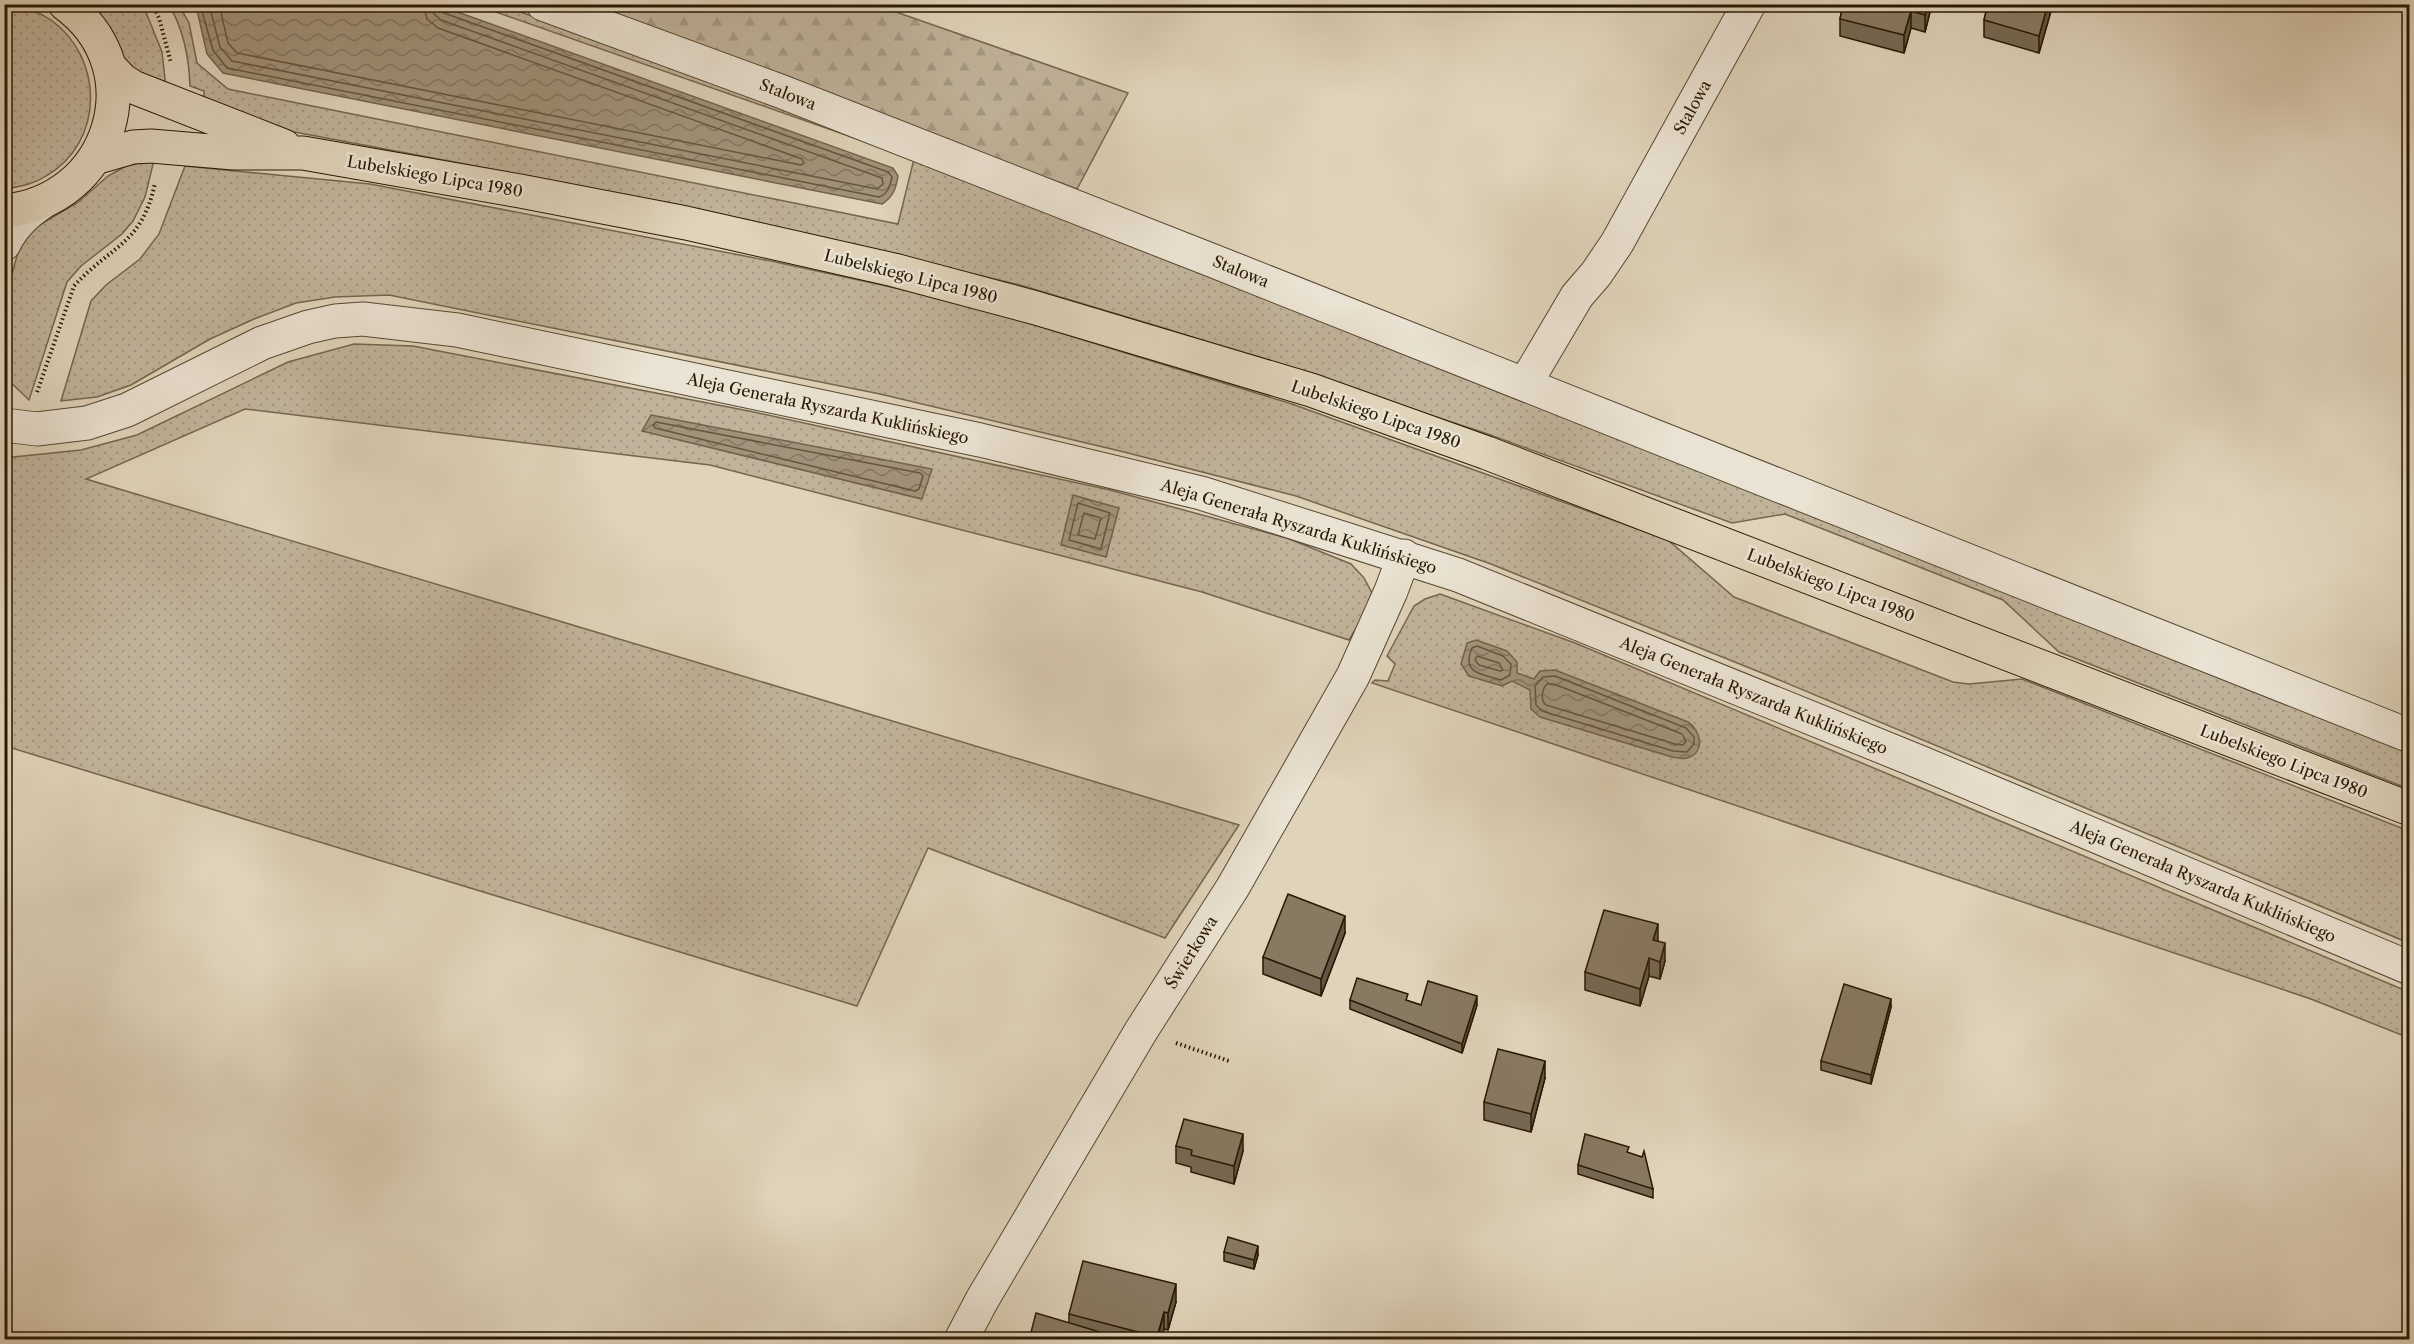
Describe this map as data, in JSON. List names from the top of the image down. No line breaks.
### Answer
{"streets":{"main road":["Lubelskiego Lipca 1980"],"street":["Stalowa","Aleja Generała Ryszarda Kuklińskiego","Świerkowa"]},"crossings":[["Aleja Generała Ryszarda Kuklińskiego","Świerkowa"]]}
